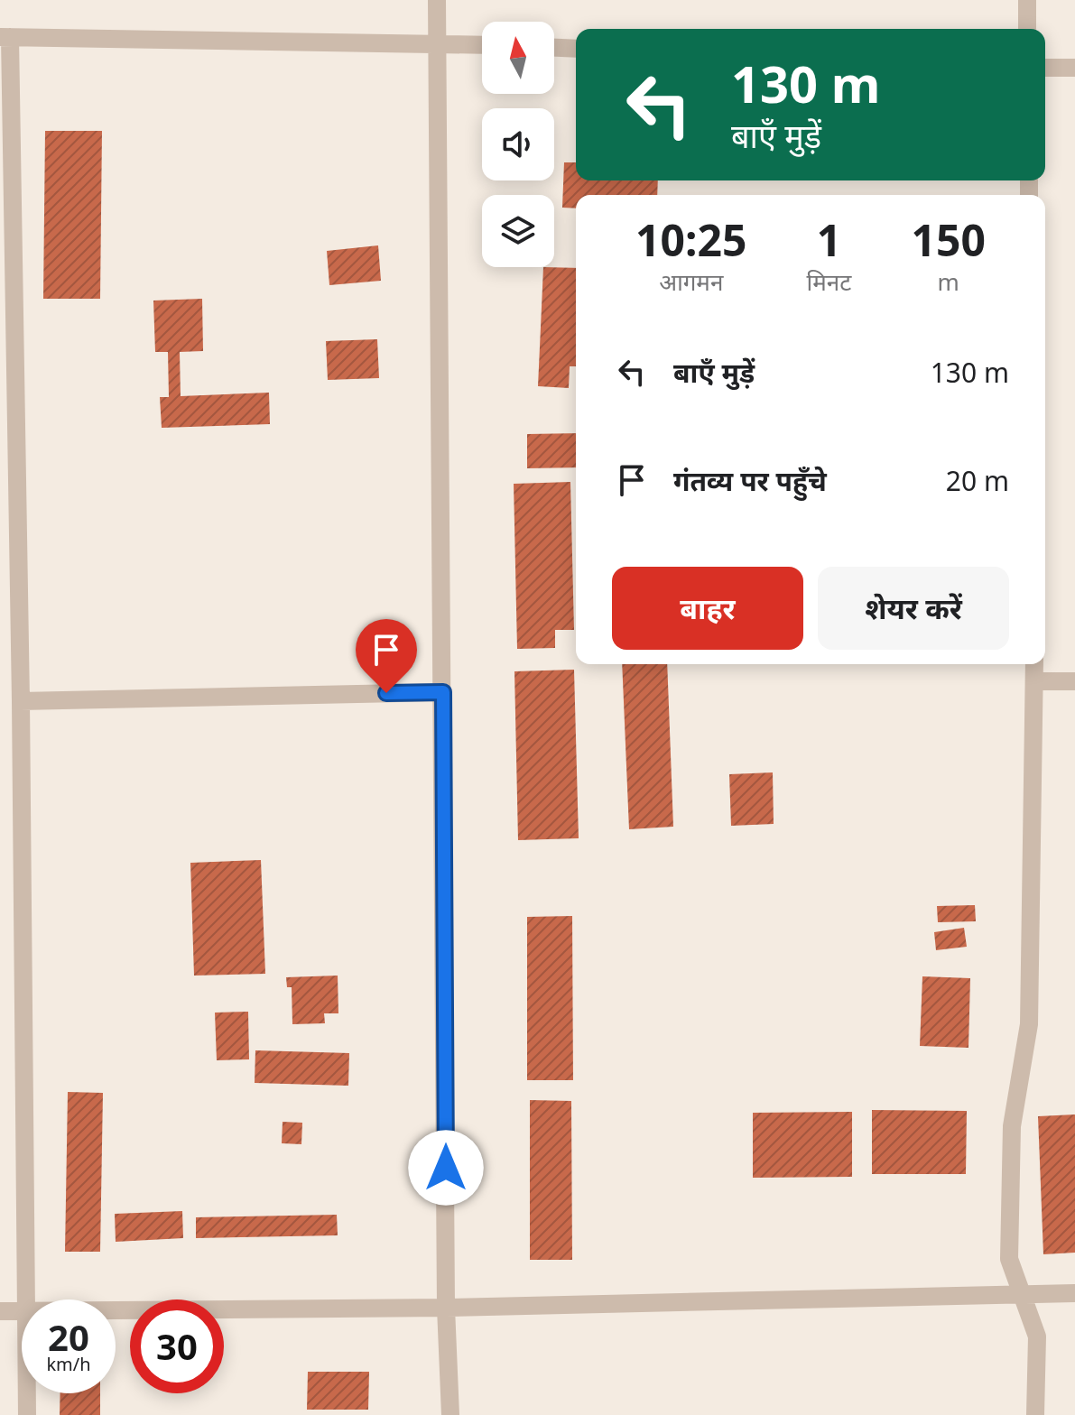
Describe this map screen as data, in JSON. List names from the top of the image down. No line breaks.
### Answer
{"north":"top","page":{"turn":["130 m","बाएँ मुड़ें"],"eta":["10:25","आगमन","1","मिनट","150","m"],"list":[{"name":"बाएँ मुड़ें","value":"130 m"},{"name":"गंतव्य पर पहुँचे","value":"20 m"}],"buttons":["बाहर","शेयर करें"],"speed":"20 km/h","limit":"30"}}
